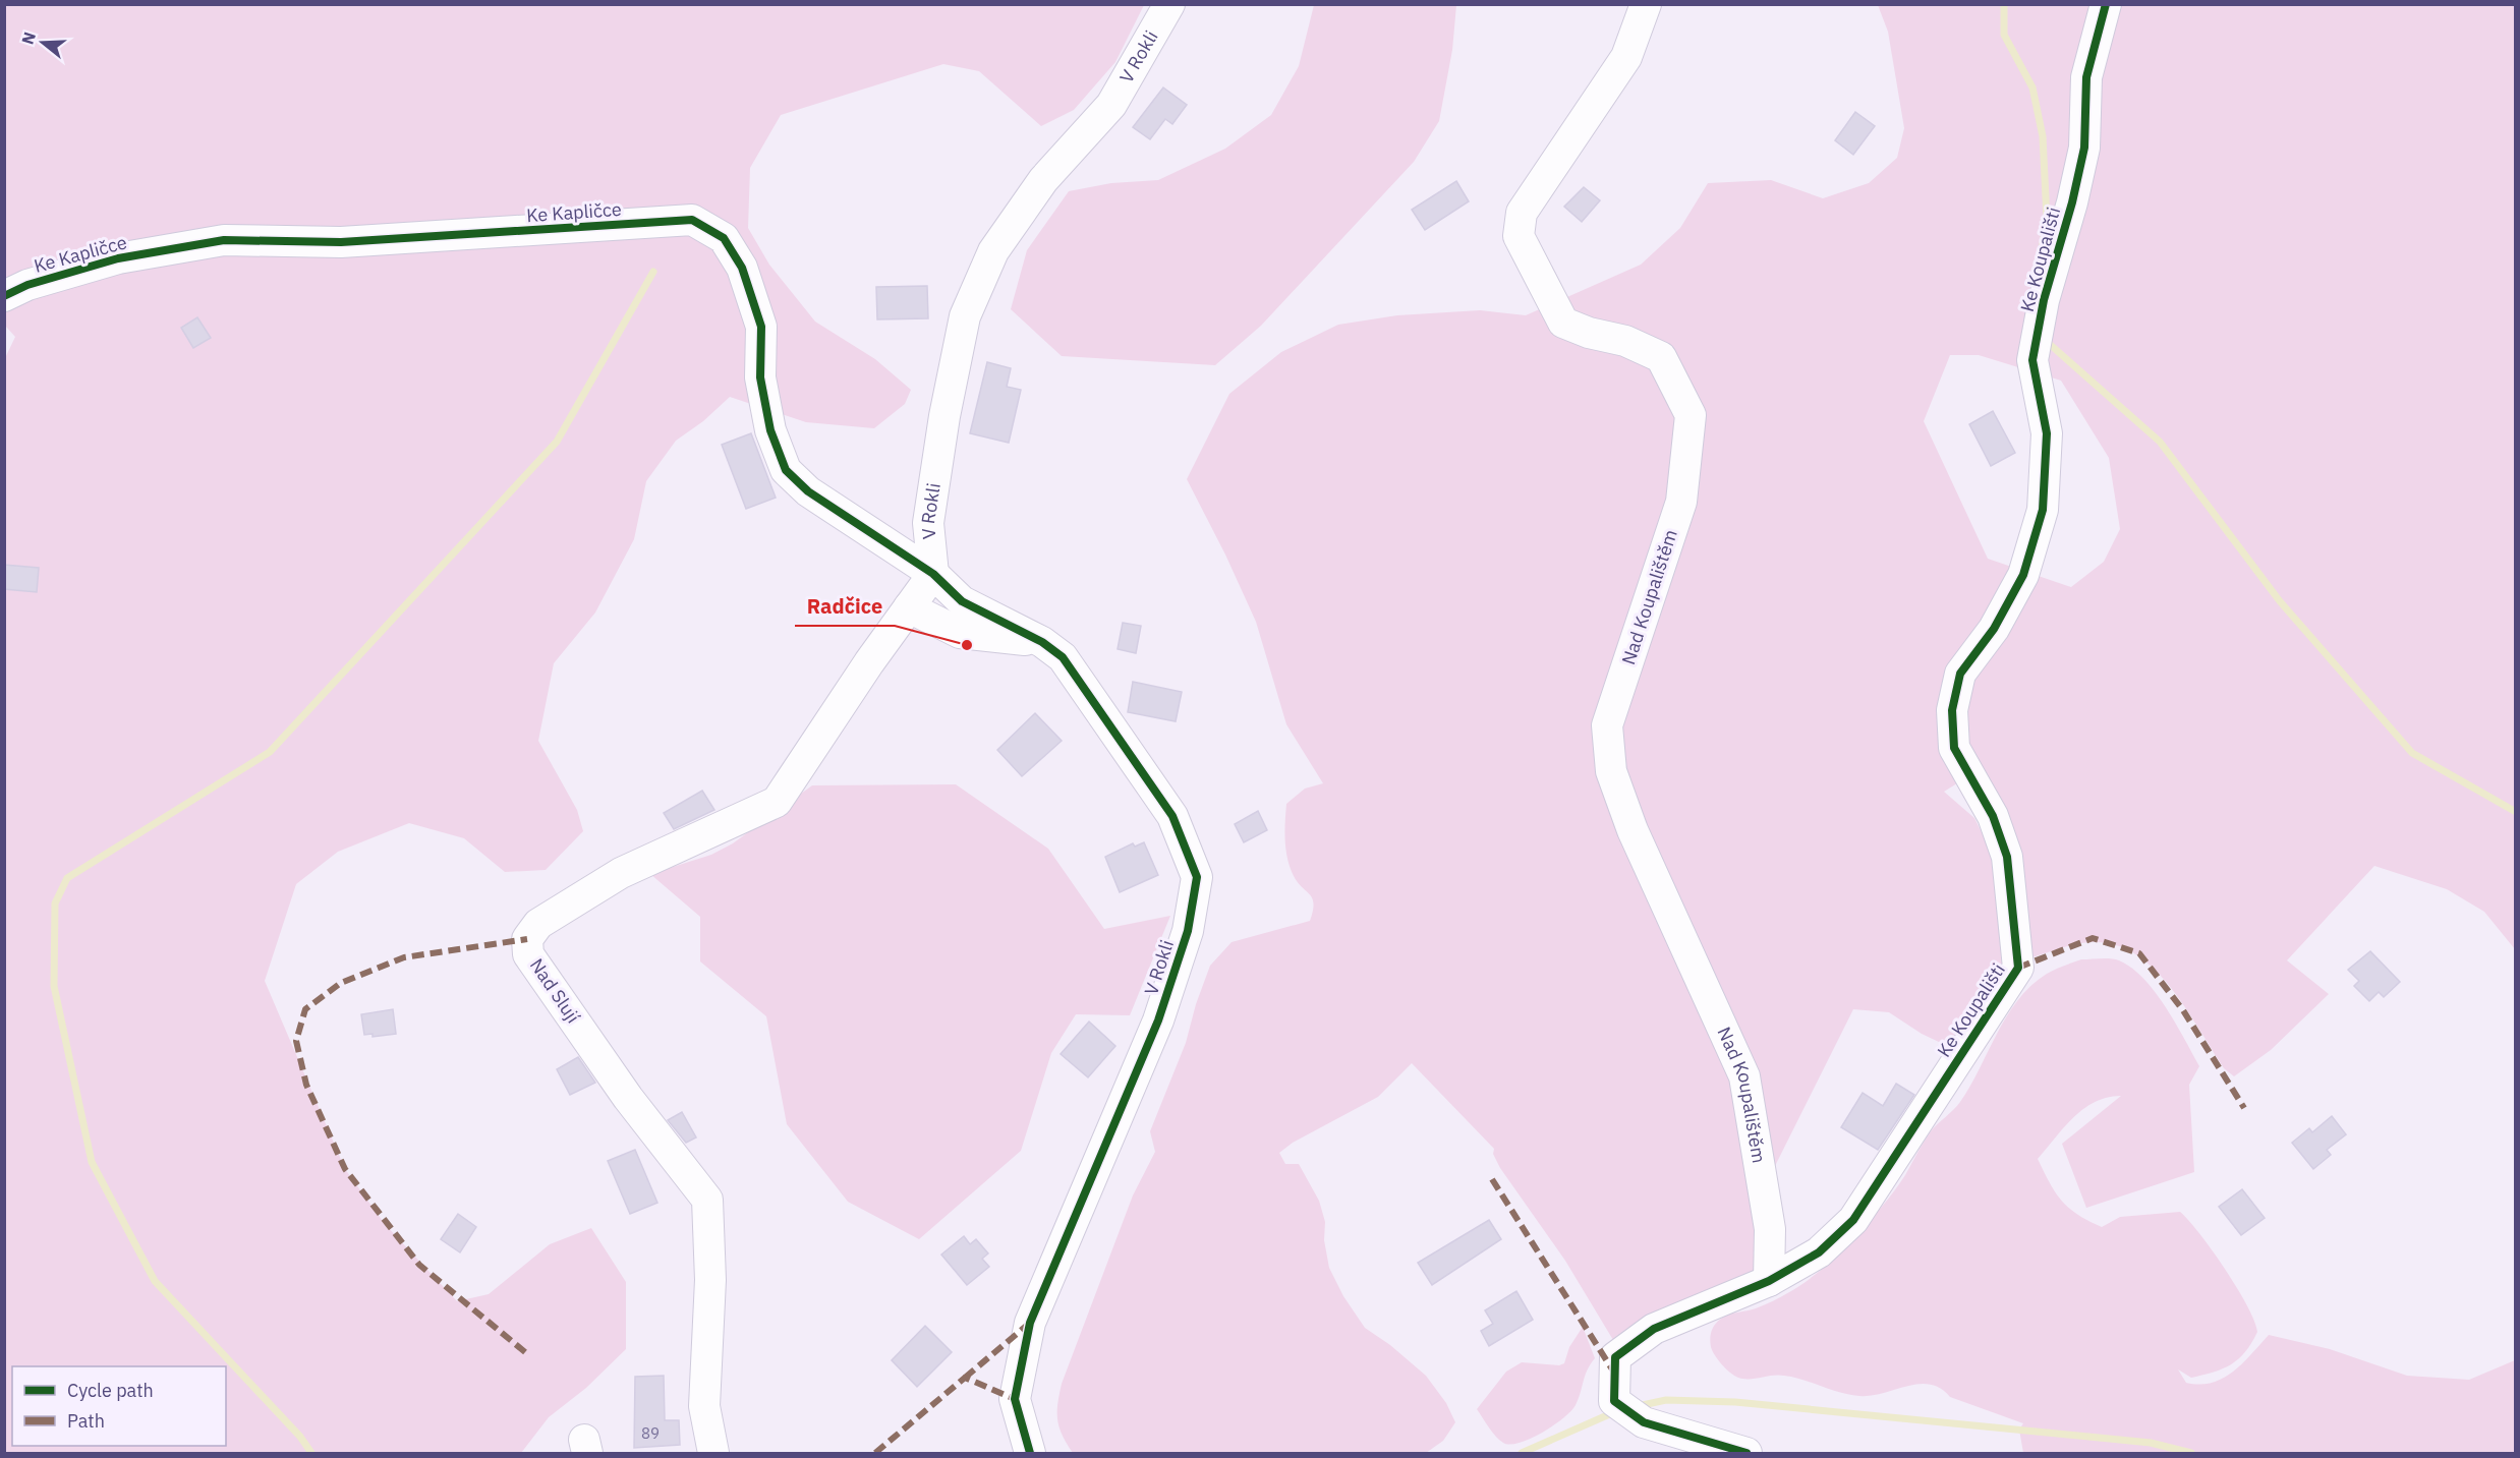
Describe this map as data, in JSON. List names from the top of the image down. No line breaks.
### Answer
{"streets":{"street":["V Rokli","Ke Kapličce","Ke Koupališti","Nad Koupalištěm","Nad Slují"]},"crossings":[["V Rokli","Ke Kapličce"],["V Rokli","Nad Slují"],["Ke Kapličce","Nad Slují"],["Ke Koupališti","Nad Koupalištěm"]],"places":["Radčice"],"house_numbers":["89"],"legend":["Cycle path","Path"],"north":"left"}
